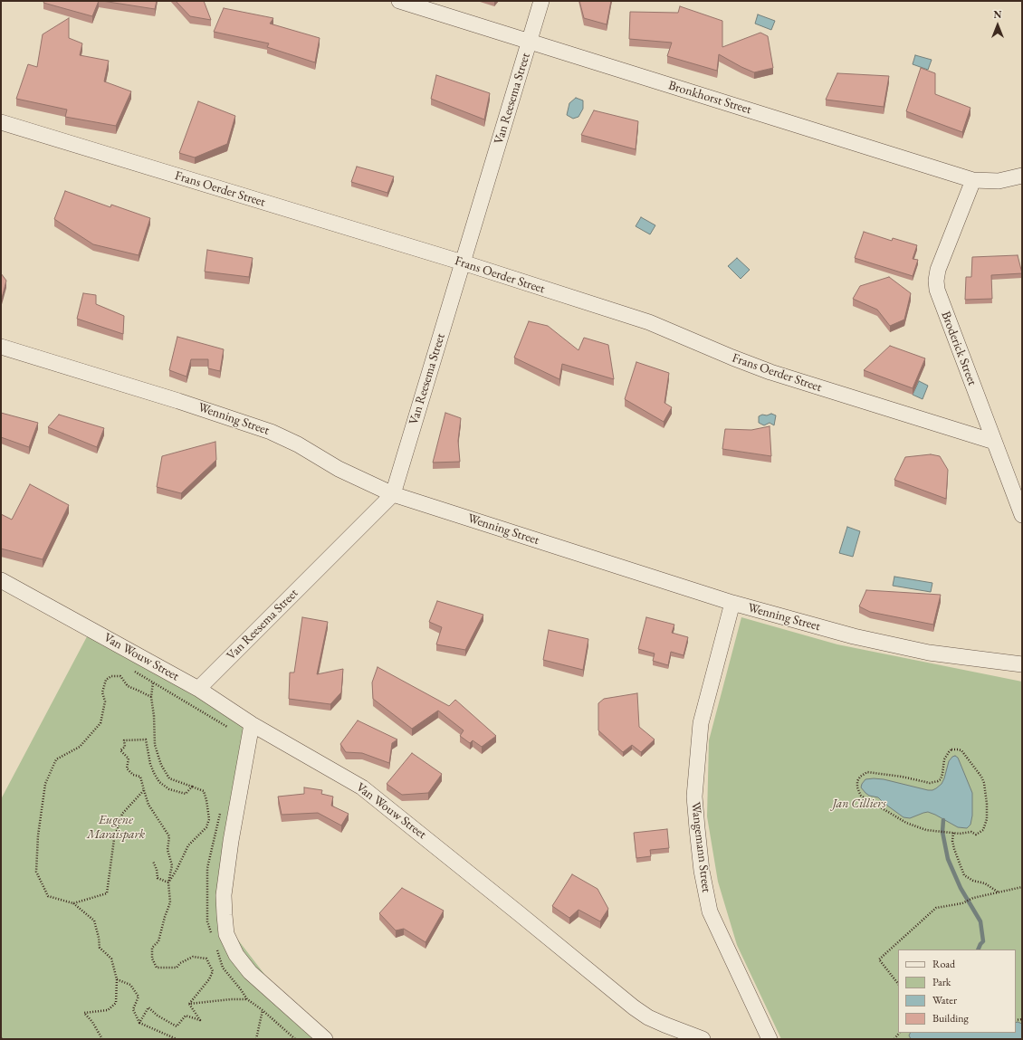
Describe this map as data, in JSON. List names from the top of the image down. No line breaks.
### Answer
{"streets":{"street":["Bronkhorst Street","Van Reesema Street","Frans Oerder Street","Broderick Street","Wenning Street","Van Wouw Street","Wangemann Street"]},"crossings":[["Bronkhorst Street","Van Reesema Street"],["Bronkhorst Street","Broderick Street"],["Van Reesema Street","Frans Oerder Street"],["Van Reesema Street","Wenning Street"],["Van Reesema Street","Van Wouw Street"],["Frans Oerder Street","Broderick Street"],["Wenning Street","Wangemann Street"]],"parks":["Jan Cilliers","Eugene Maraispark"],"legend":["Road","Park","Water","Building"],"north":"top"}
